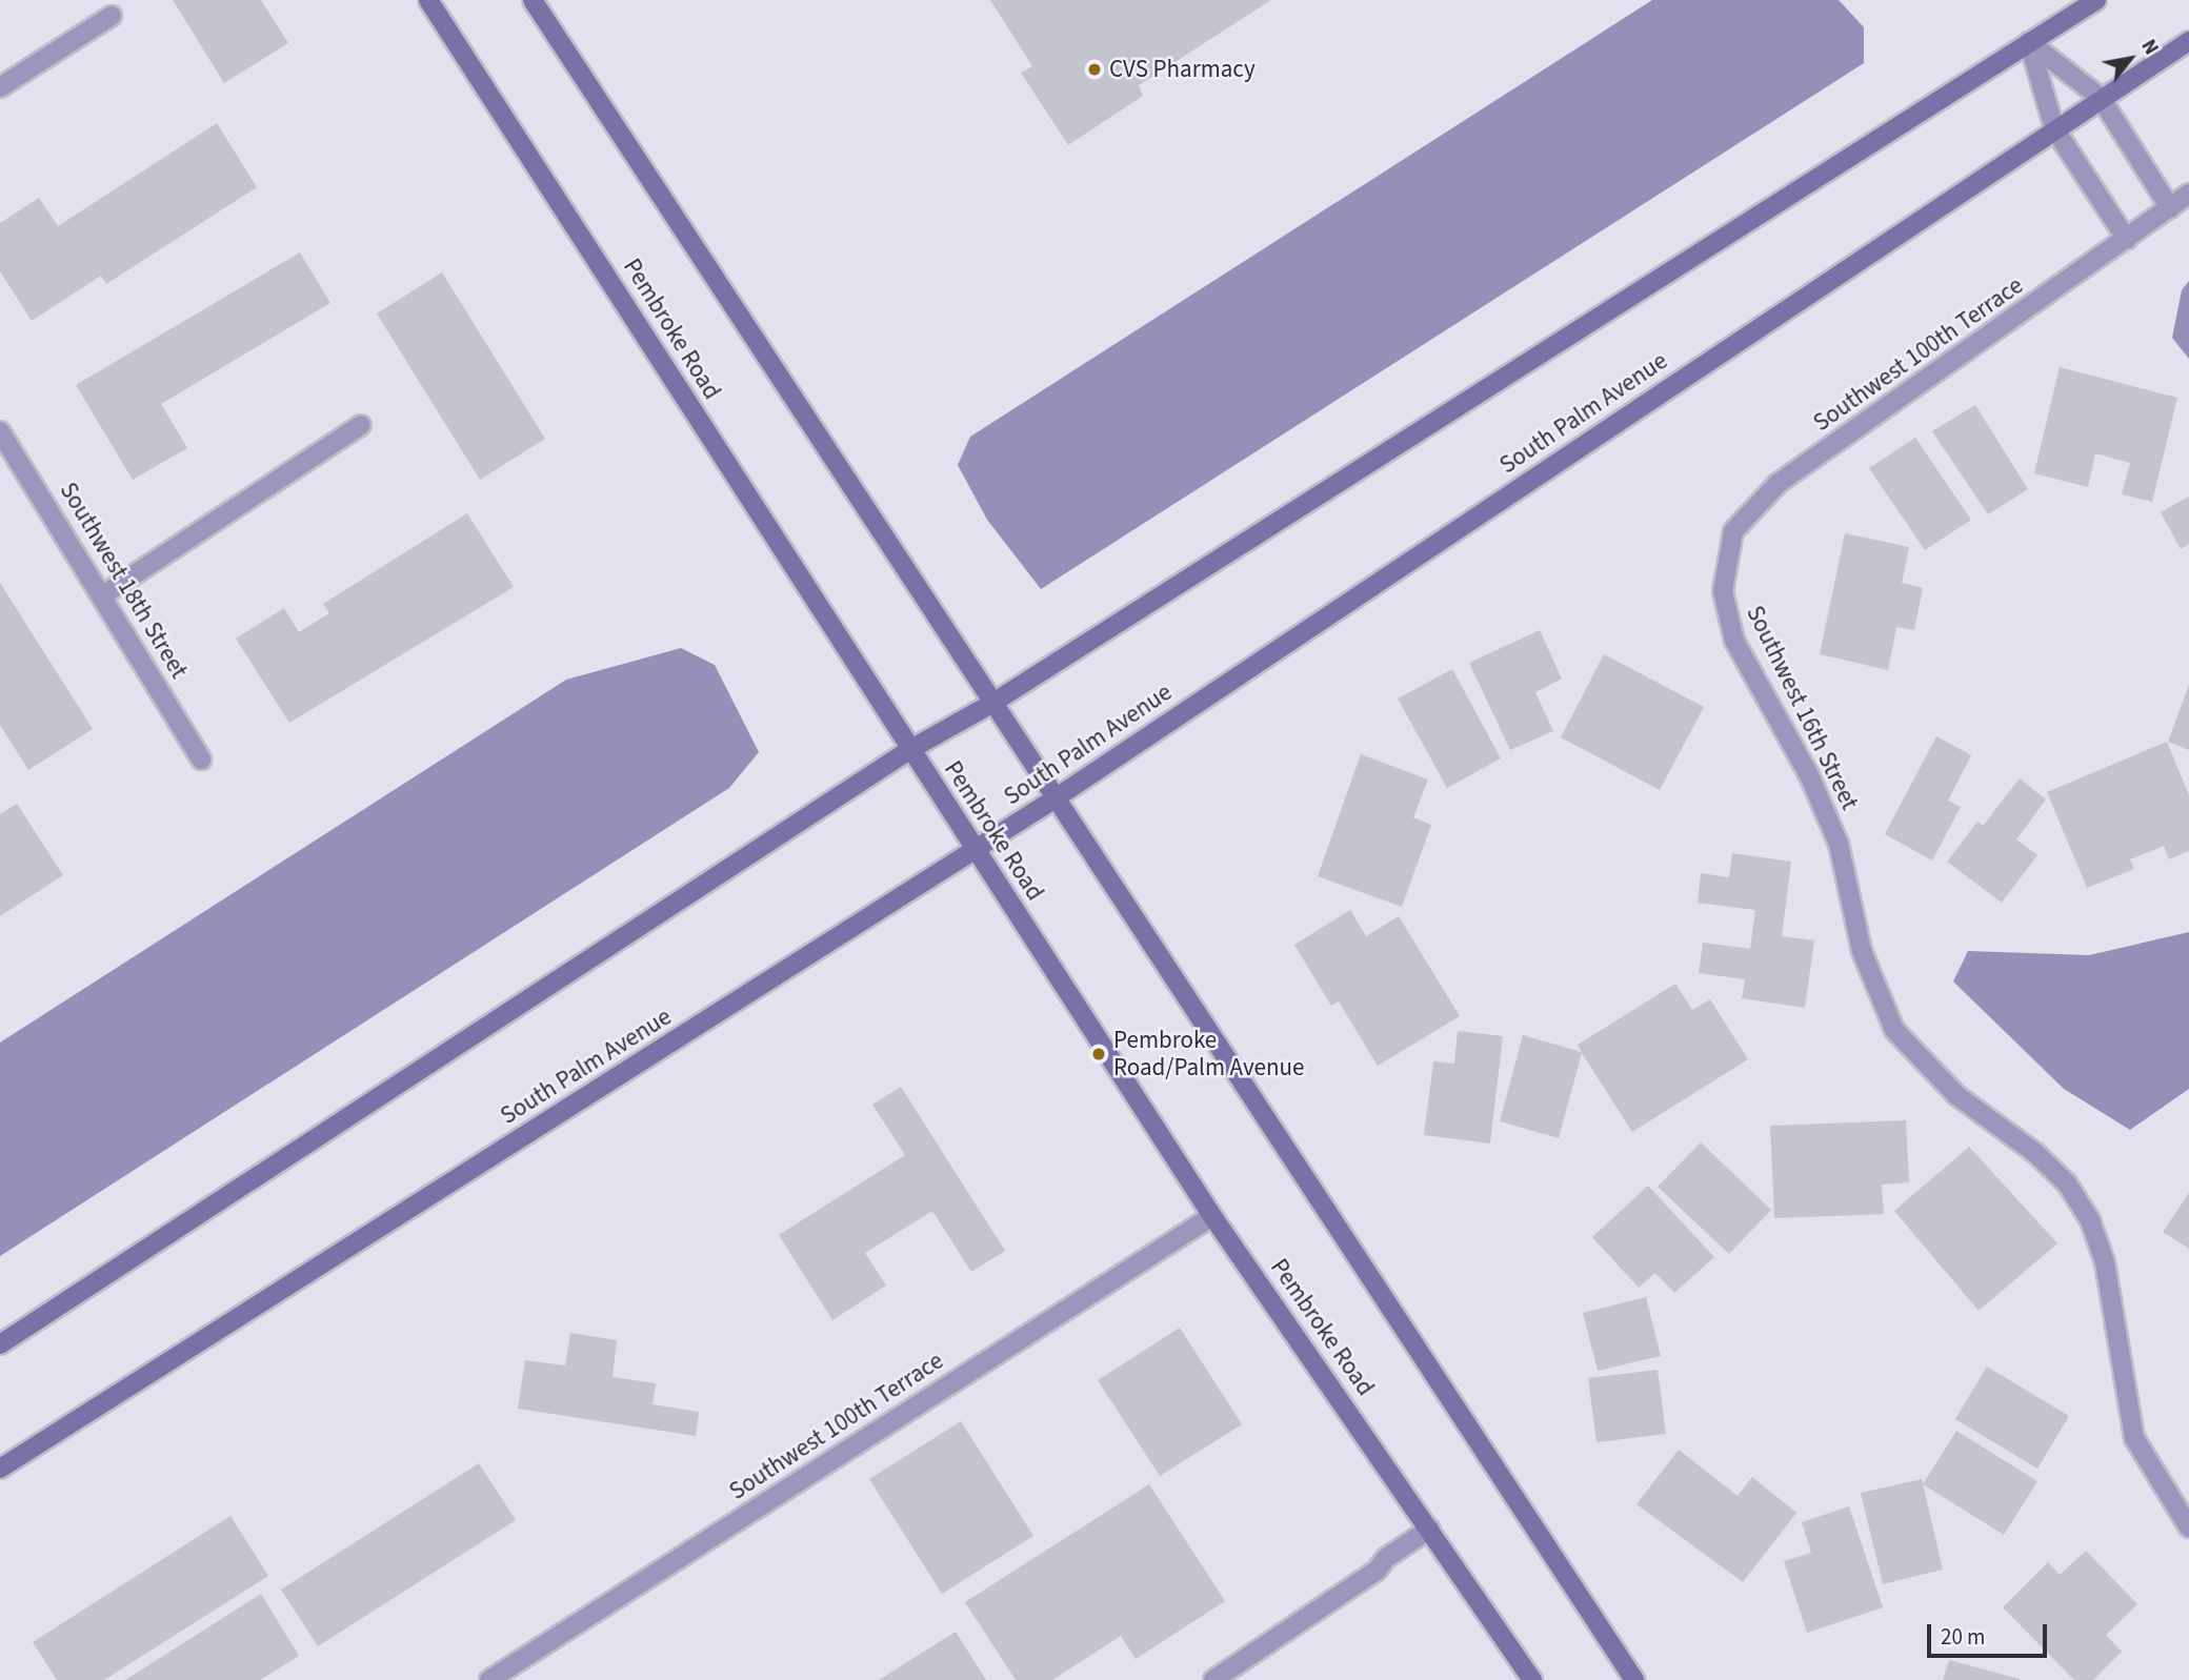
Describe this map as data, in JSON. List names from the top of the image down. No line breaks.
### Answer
{"streets":{"main road":["Pembroke Road","South Palm Avenue"],"street":["Southwest 100th Terrace","Southwest 18th Street","Southwest 16th Street"]},"crossings":[["Pembroke Road","Southwest 100th Terrace"],["Pembroke Road","South Palm Avenue"],["Southwest 100th Terrace","Southwest 16th Street"]],"places":["CVS Pharmacy","Pembroke Road/Palm Avenue"],"scale_bar":"20 m","north":"top right"}
